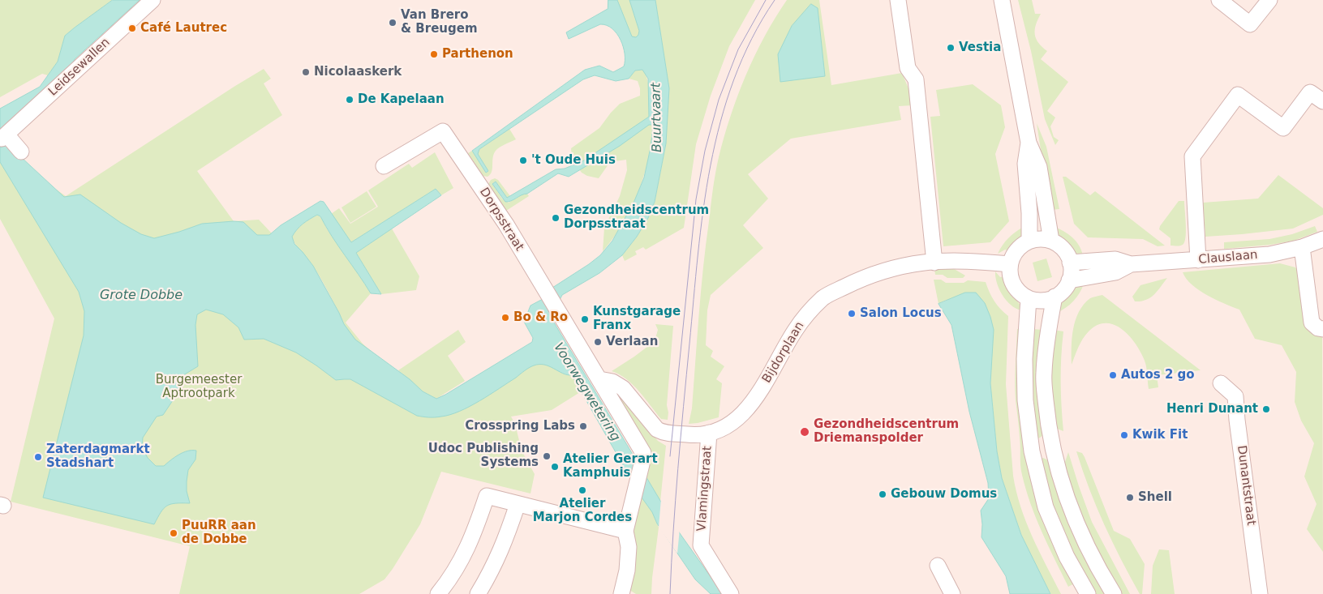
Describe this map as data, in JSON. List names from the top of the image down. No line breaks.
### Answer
{"streets":{"street":["Leidsewallen","Dorpsstraat","Clauslaan","Bijdorplaan","Dunantstraat","Vlamingstraat"]},"crossings":[["Dorpsstraat","Vlamingstraat"],["Clauslaan","Bijdorplaan"],["Bijdorplaan","Vlamingstraat"]],"water":["Buurtvaart","Grote Dobbe","Voorwegwetering"],"parks":["Burgemeester Aptrootpark"],"places":["Van Brero & Breugem","Café Lautrec","Vestia","Parthenon","Nicolaaskerk","De Kapelaan","'t Oude Huis","Gezondheidscentrum Dorpsstraat","Salon Locus","Bo & Ro","Kunstgarage Franx","Verlaan","Autos 2 go","Henri Dunant","Crosspring Labs","Gezondheidscentrum Driemanspolder","Kwik Fit","Udoc Publishing Systems","Zaterdagmarkt Stadshart","Atelier Gerart Kamphuis","Atelier Marjon Cordes","Gebouw Domus","Shell","PuuRR aan de Dobbe"]}
